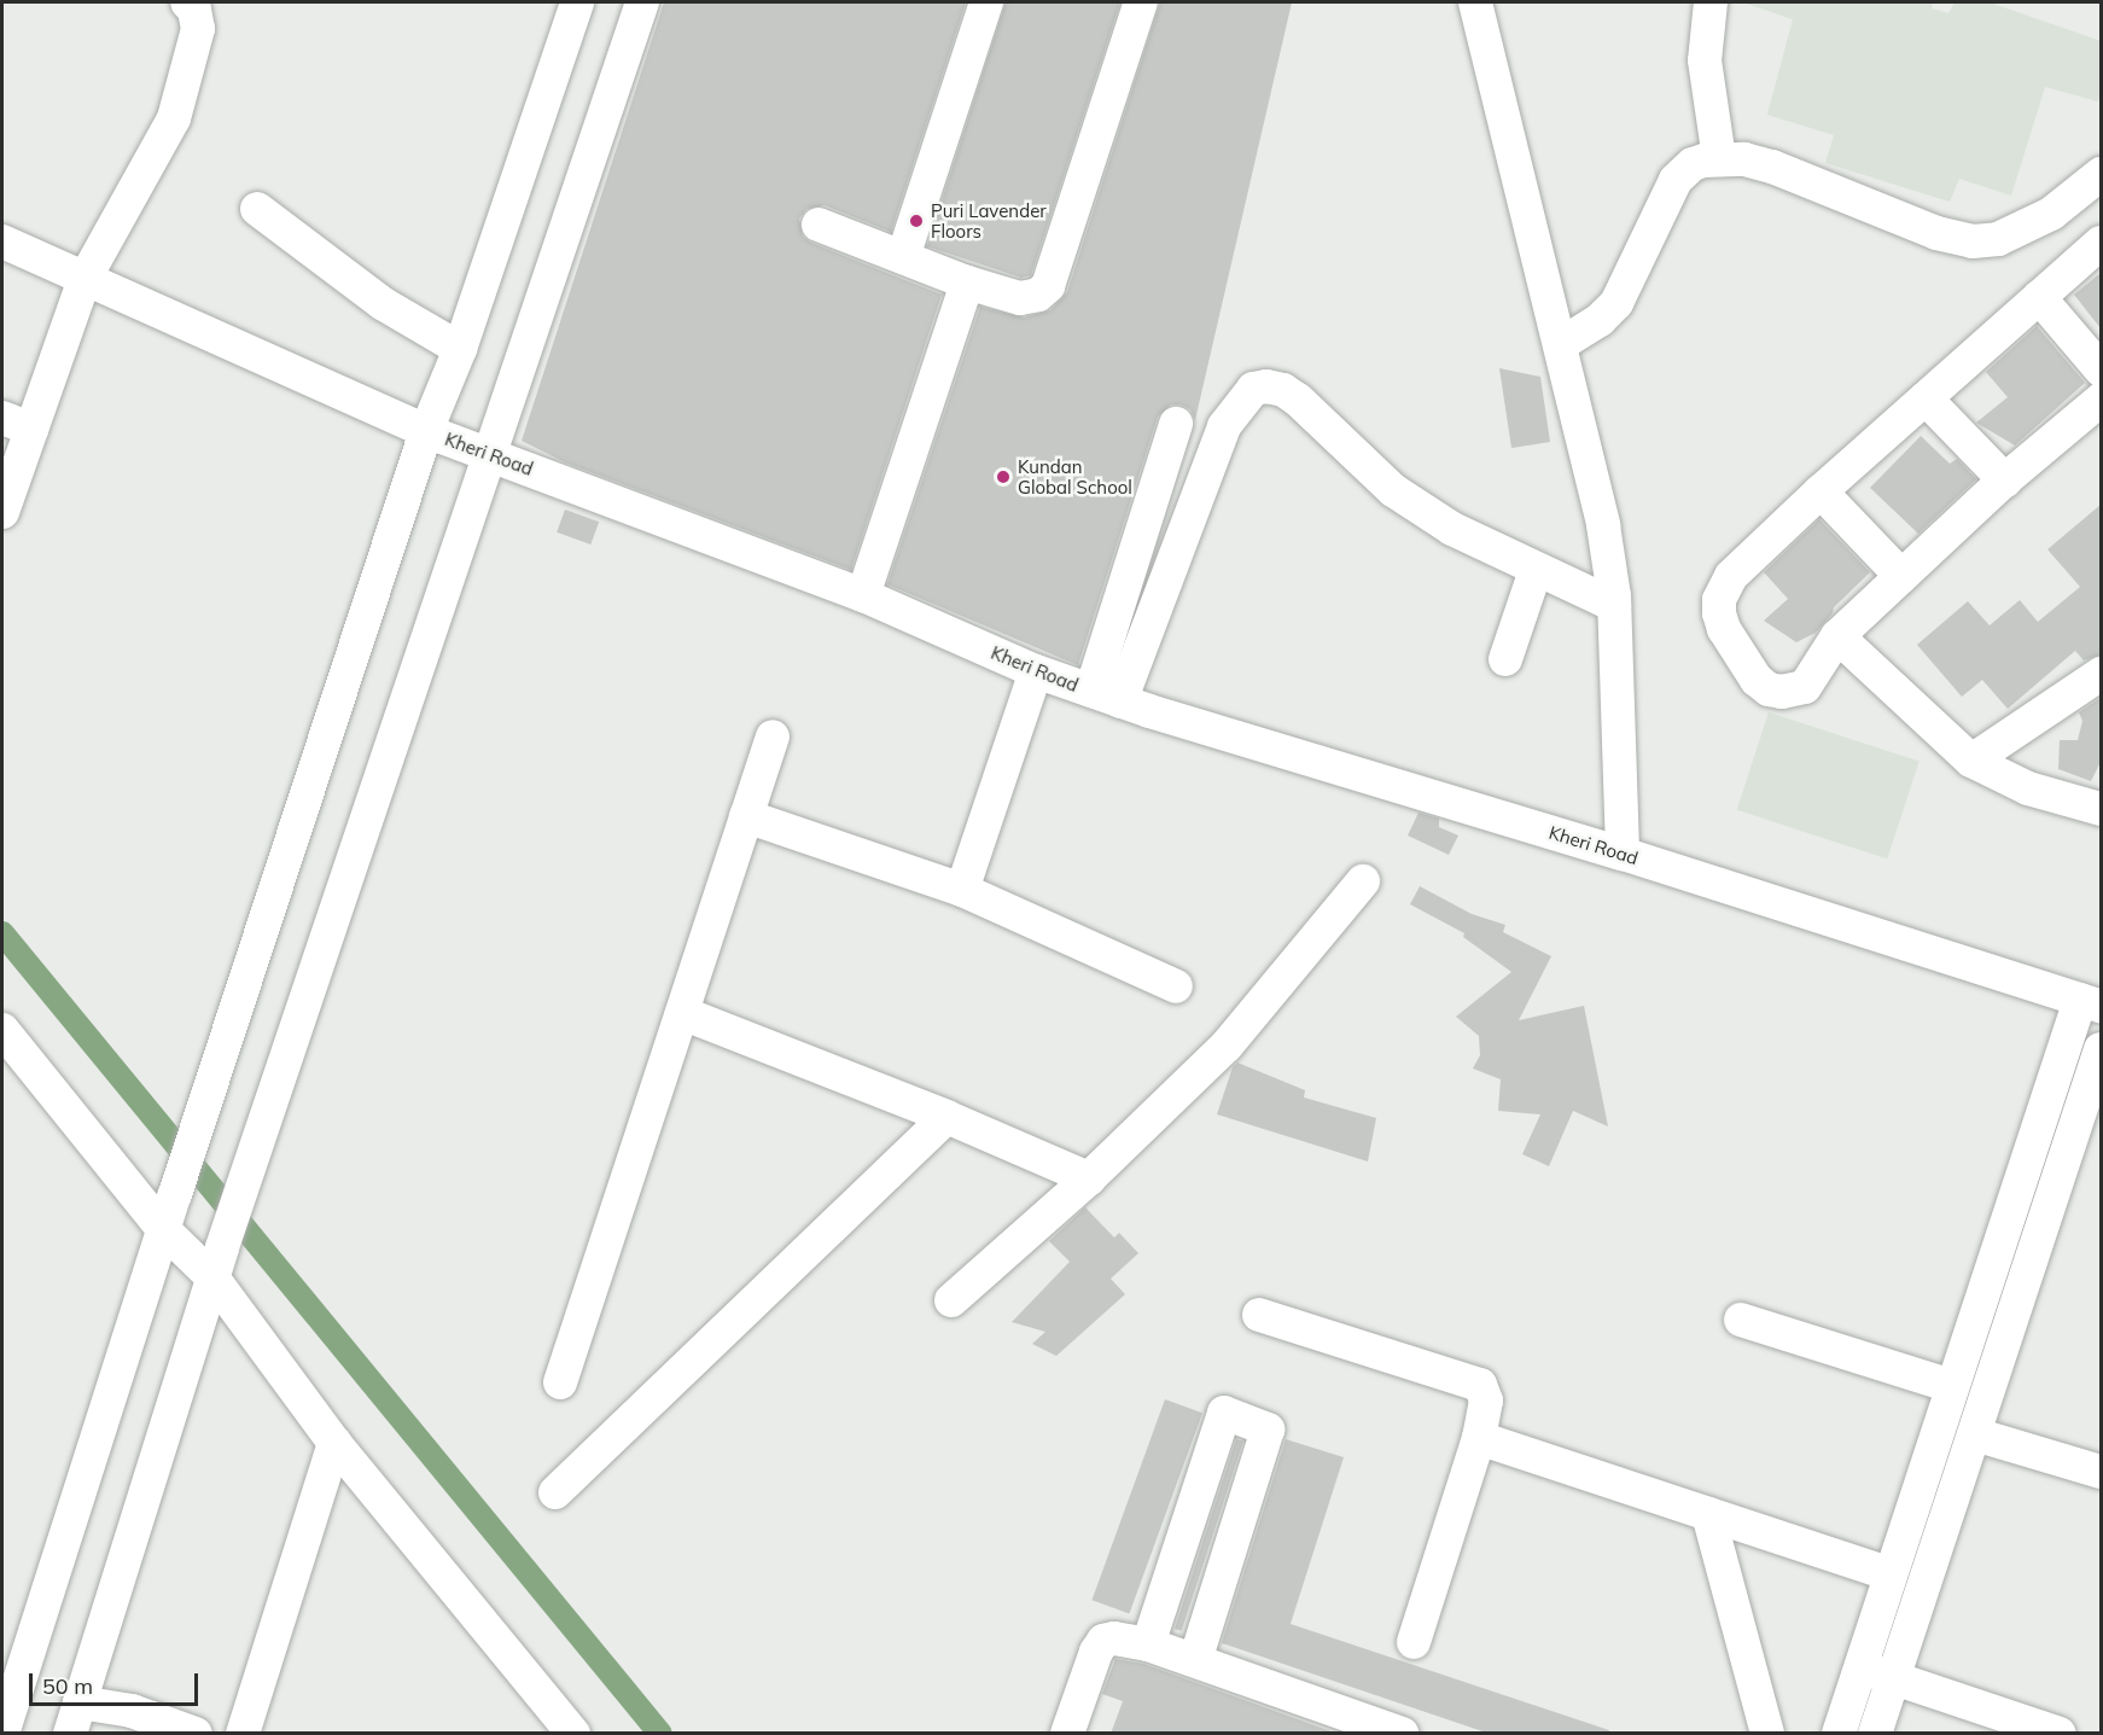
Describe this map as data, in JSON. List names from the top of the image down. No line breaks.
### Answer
{"streets":{"street":["Kheri Road"]},"places":["Puri Lavender Floors","Kundan Global School"],"scale_bar":"50 m"}
